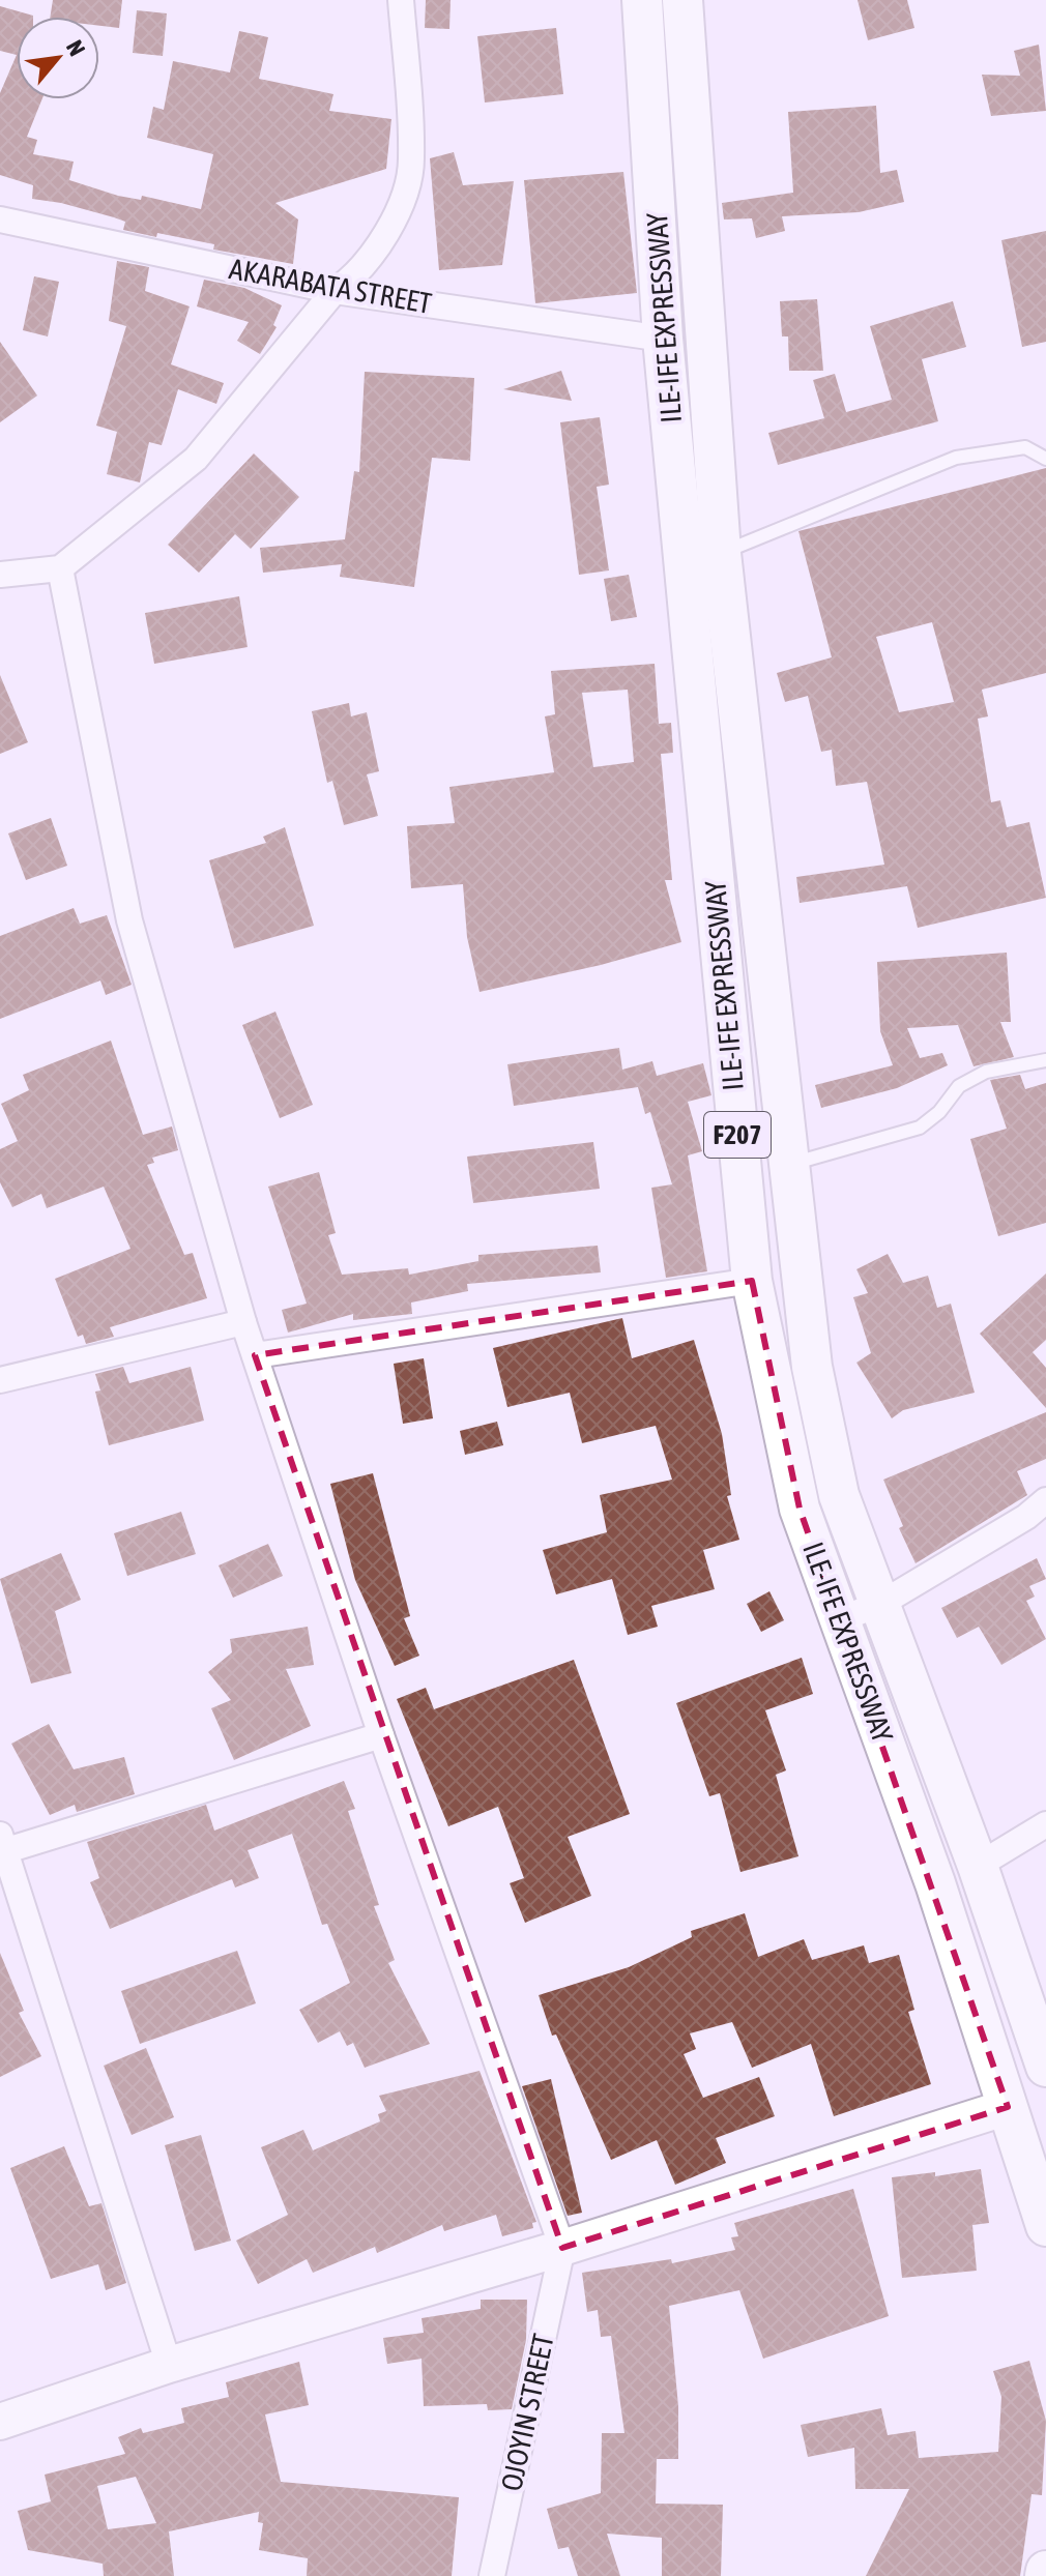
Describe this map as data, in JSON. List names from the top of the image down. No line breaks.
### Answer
{"streets":{"main road":["ILE-IFE EXPRESSWAY","F207"],"street":["AKARABATA STREET","OJOYIN STREET"]},"crossings":[["AKARABATA STREET","ILE-IFE EXPRESSWAY"]],"north":"top right"}
